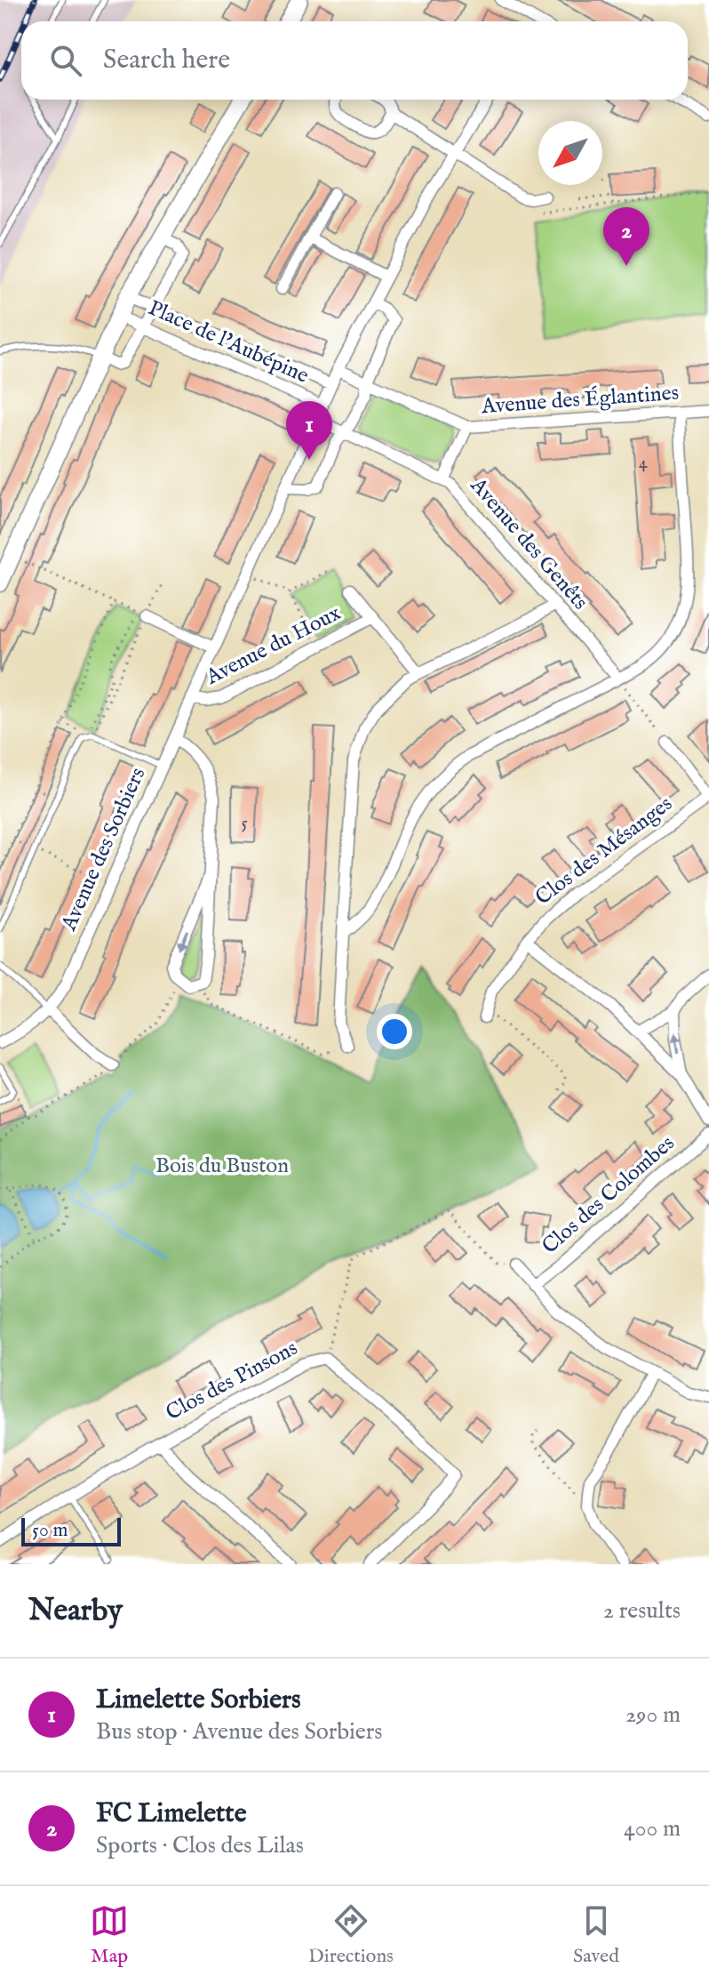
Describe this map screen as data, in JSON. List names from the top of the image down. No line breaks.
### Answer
{"streets":{"street":["Place de l'Aubépine","Avenue des Églantines","Avenue des Genêts","Avenue du Houx","Avenue des Sorbiers","Clos des Mésanges","Clos des Colombes","Clos des Pinsons"]},"crossings":[["Place de l'Aubépine","Avenue des Sorbiers"],["Avenue des Églantines","Avenue des Sorbiers"],["Avenue des Genêts","Avenue des Sorbiers"],["Avenue du Houx","Avenue des Sorbiers"]],"parks":["Bois du Buston"],"house_numbers":["4","5"],"scale_bar":"50 m","north":"bottom left","page":{"search":"Search here","pins":["2","1"],"scale":"50 m","heading":["Nearby","2 results"],"list":[{"mark":"1","name":"Limelette Sorbiers","note":"Bus stop · Avenue des Sorbiers","value":"290 m"},{"mark":"2","name":"FC Limelette","note":"Sports · Clos des Lilas","value":"400 m"}],"nav":["Map","Directions","Saved"]}}
